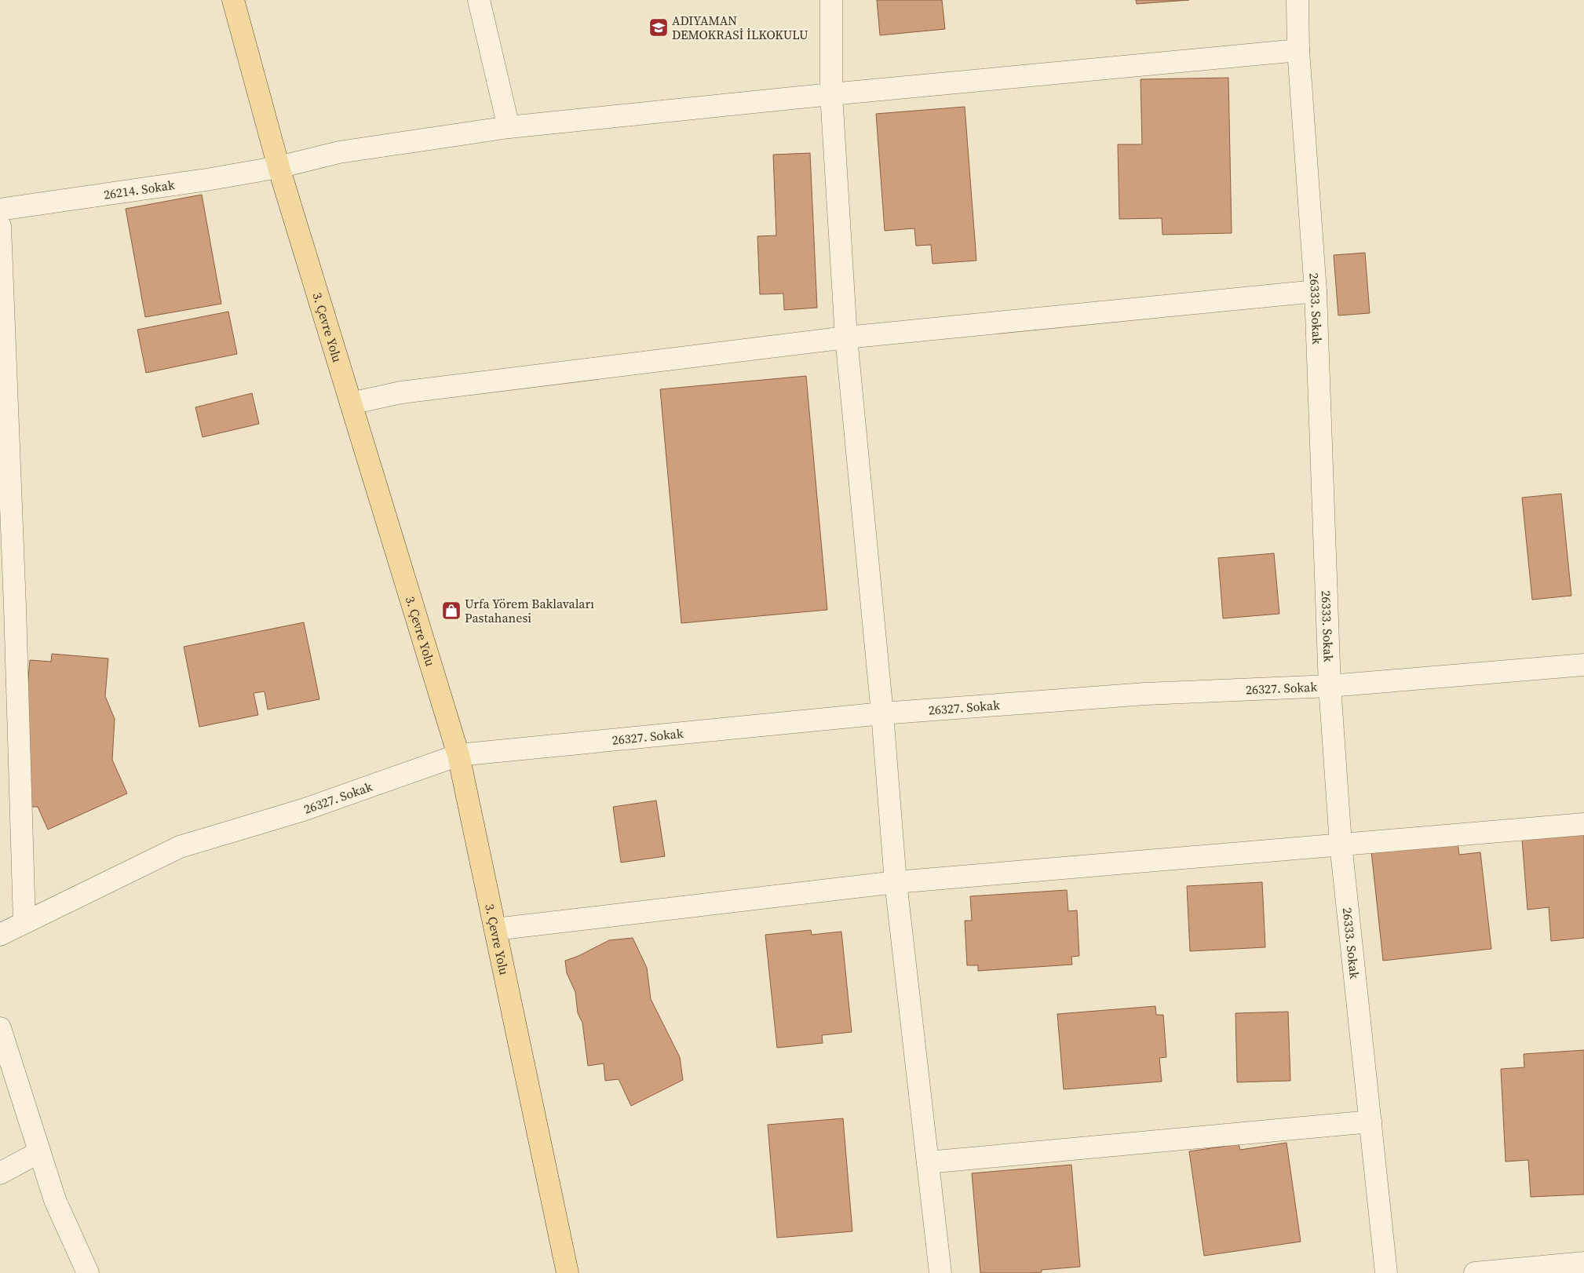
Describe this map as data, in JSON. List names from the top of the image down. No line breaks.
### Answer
{"streets":{"main road":["3. Çevre Yolu"],"street":["26214. Sokak","26333. Sokak","26327. Sokak"]},"crossings":[["26214. Sokak","26333. Sokak"],["26214. Sokak","3. Çevre Yolu"],["26333. Sokak","26327. Sokak"],["3. Çevre Yolu","26327. Sokak"]],"places":{"school or university":["ADIYAMAN DEMOKRASİ İLKOKULU"],"shop":["Urfa Yörem Baklavaları Pastahanesi"]}}
